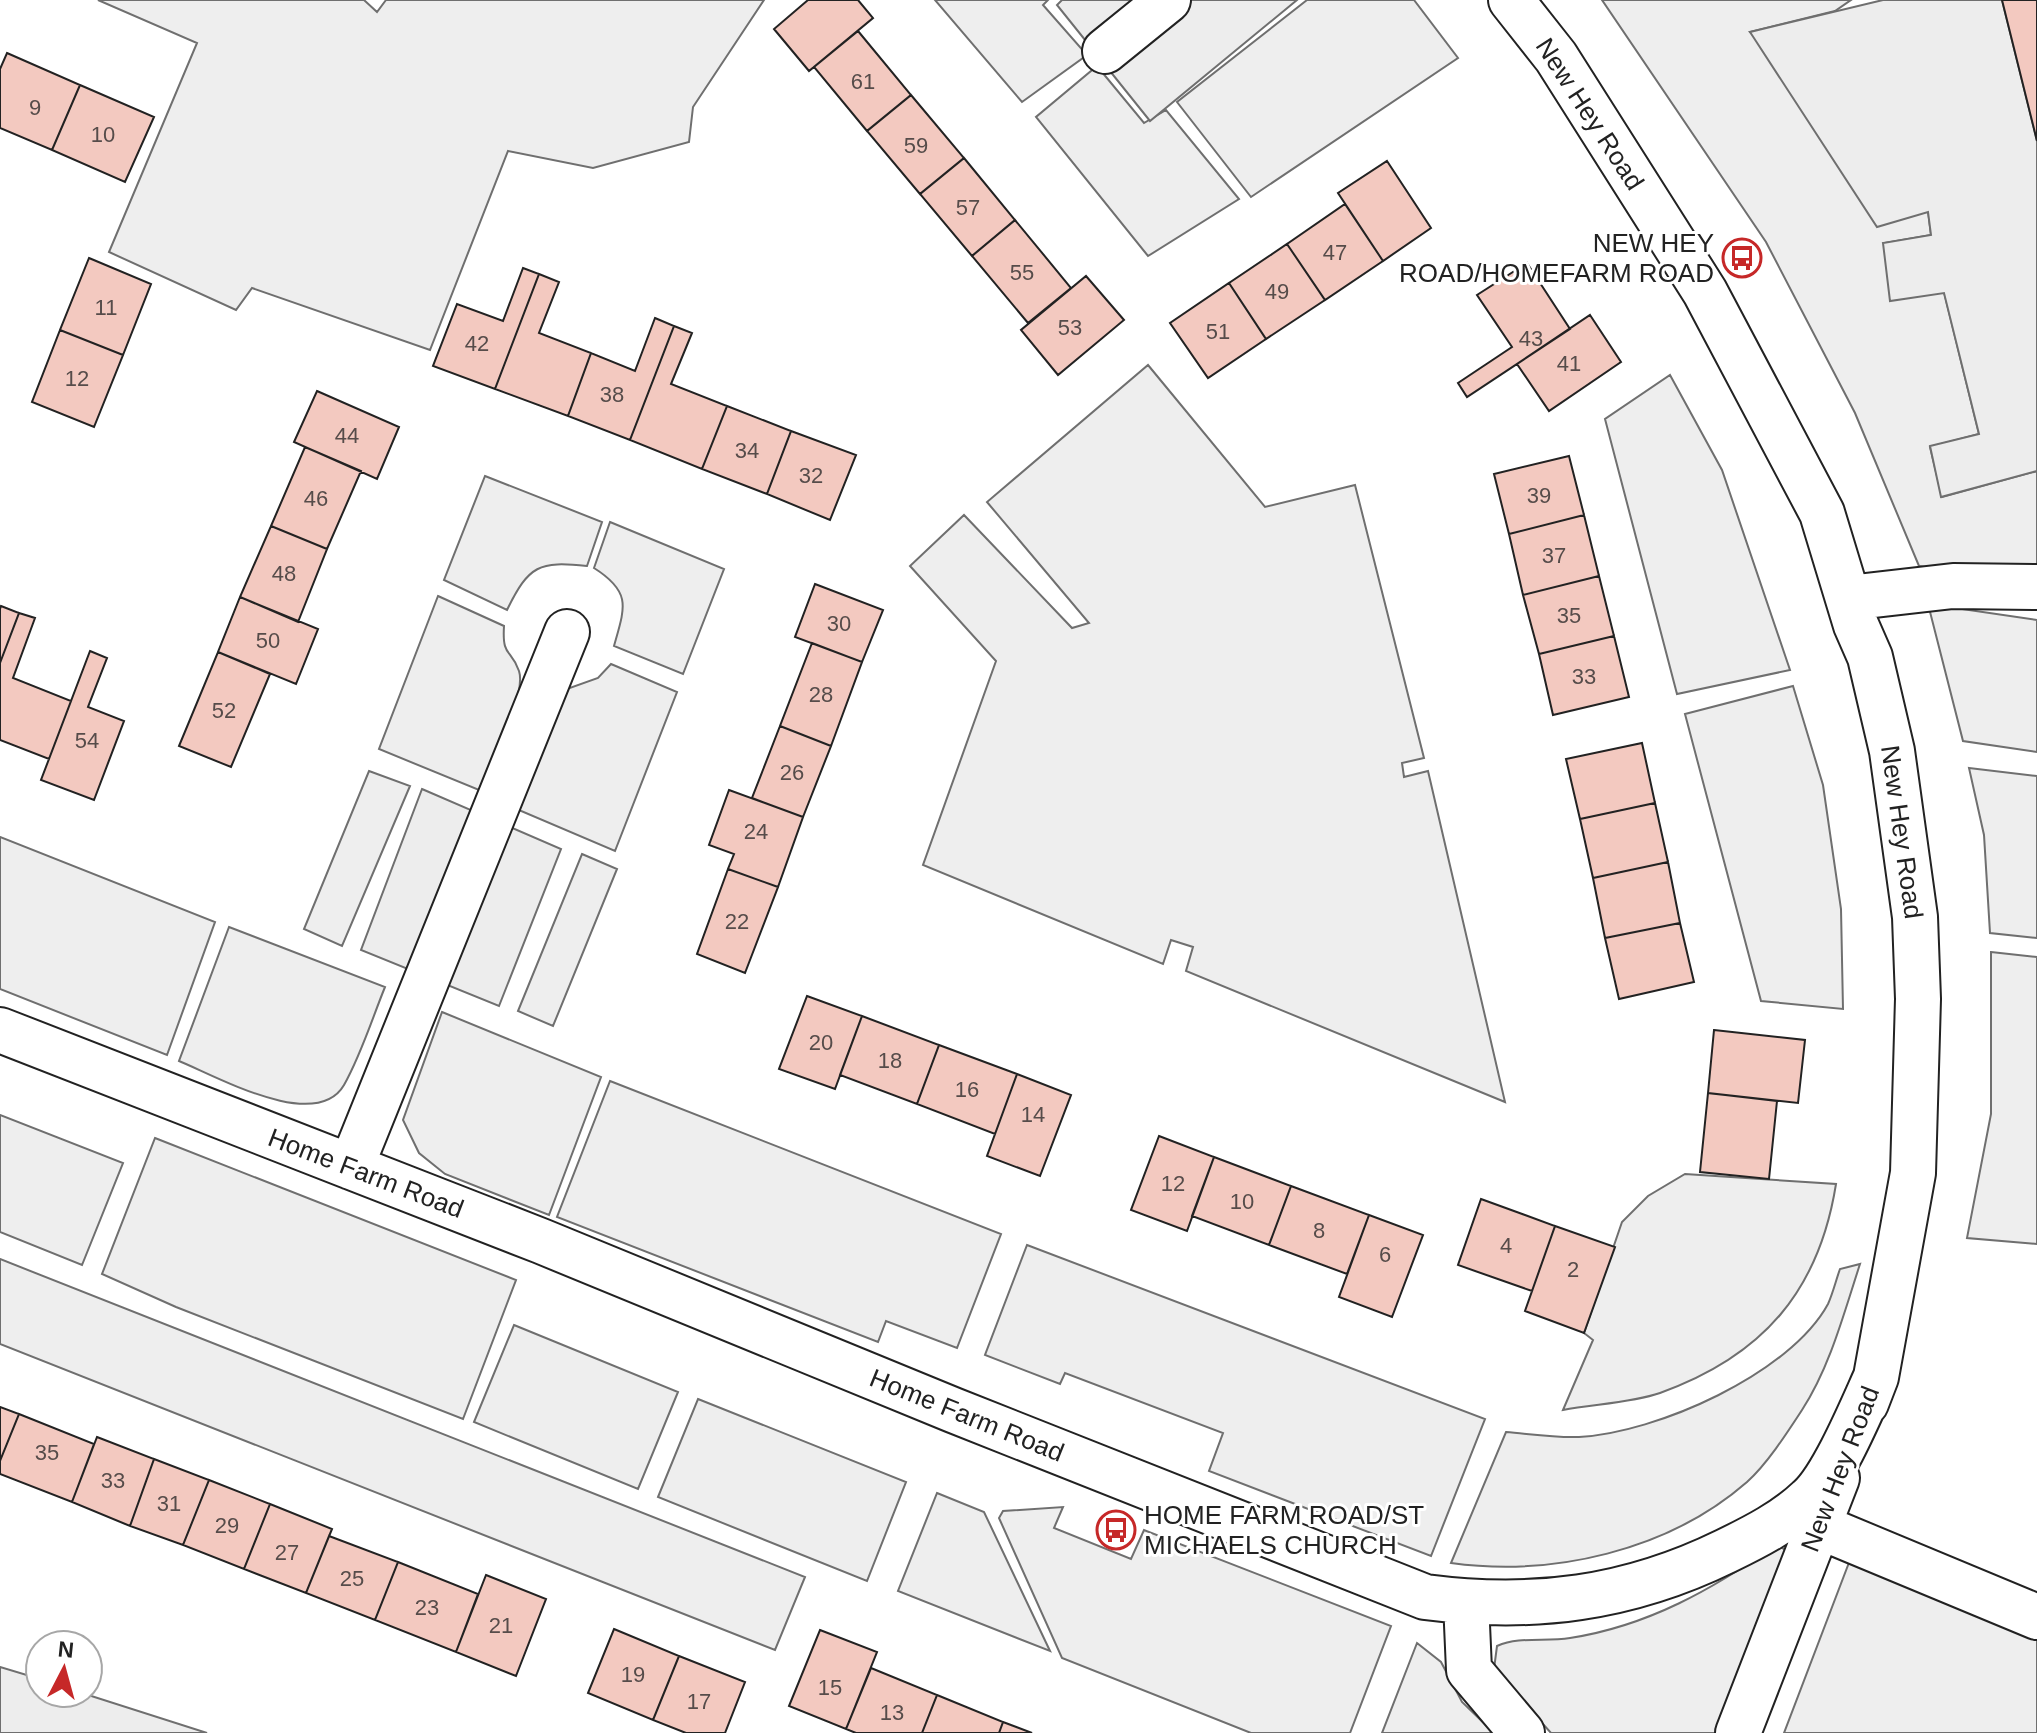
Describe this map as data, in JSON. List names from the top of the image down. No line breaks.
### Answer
{"streets":{"street":["New Hey Road","Home Farm Road"]},"crossings":[["New Hey Road","Home Farm Road"]],"places":{"bus stop":["NEW HEY ROAD/HOMEFARM ROAD","HOME FARM ROAD/ST MICHAELS CHURCH"]},"house_numbers":["61","9","10","59","57","47","55","49","11","53","51","43","42","41","12","38","44","34","32","39","46","37","48","35","30","50","33","28","52","54","26","24","22","20","18","16","14","12","10","8","4","6","2","35","33","31","29","27","25","23","21","19","15","17","13"],"north":"top"}
